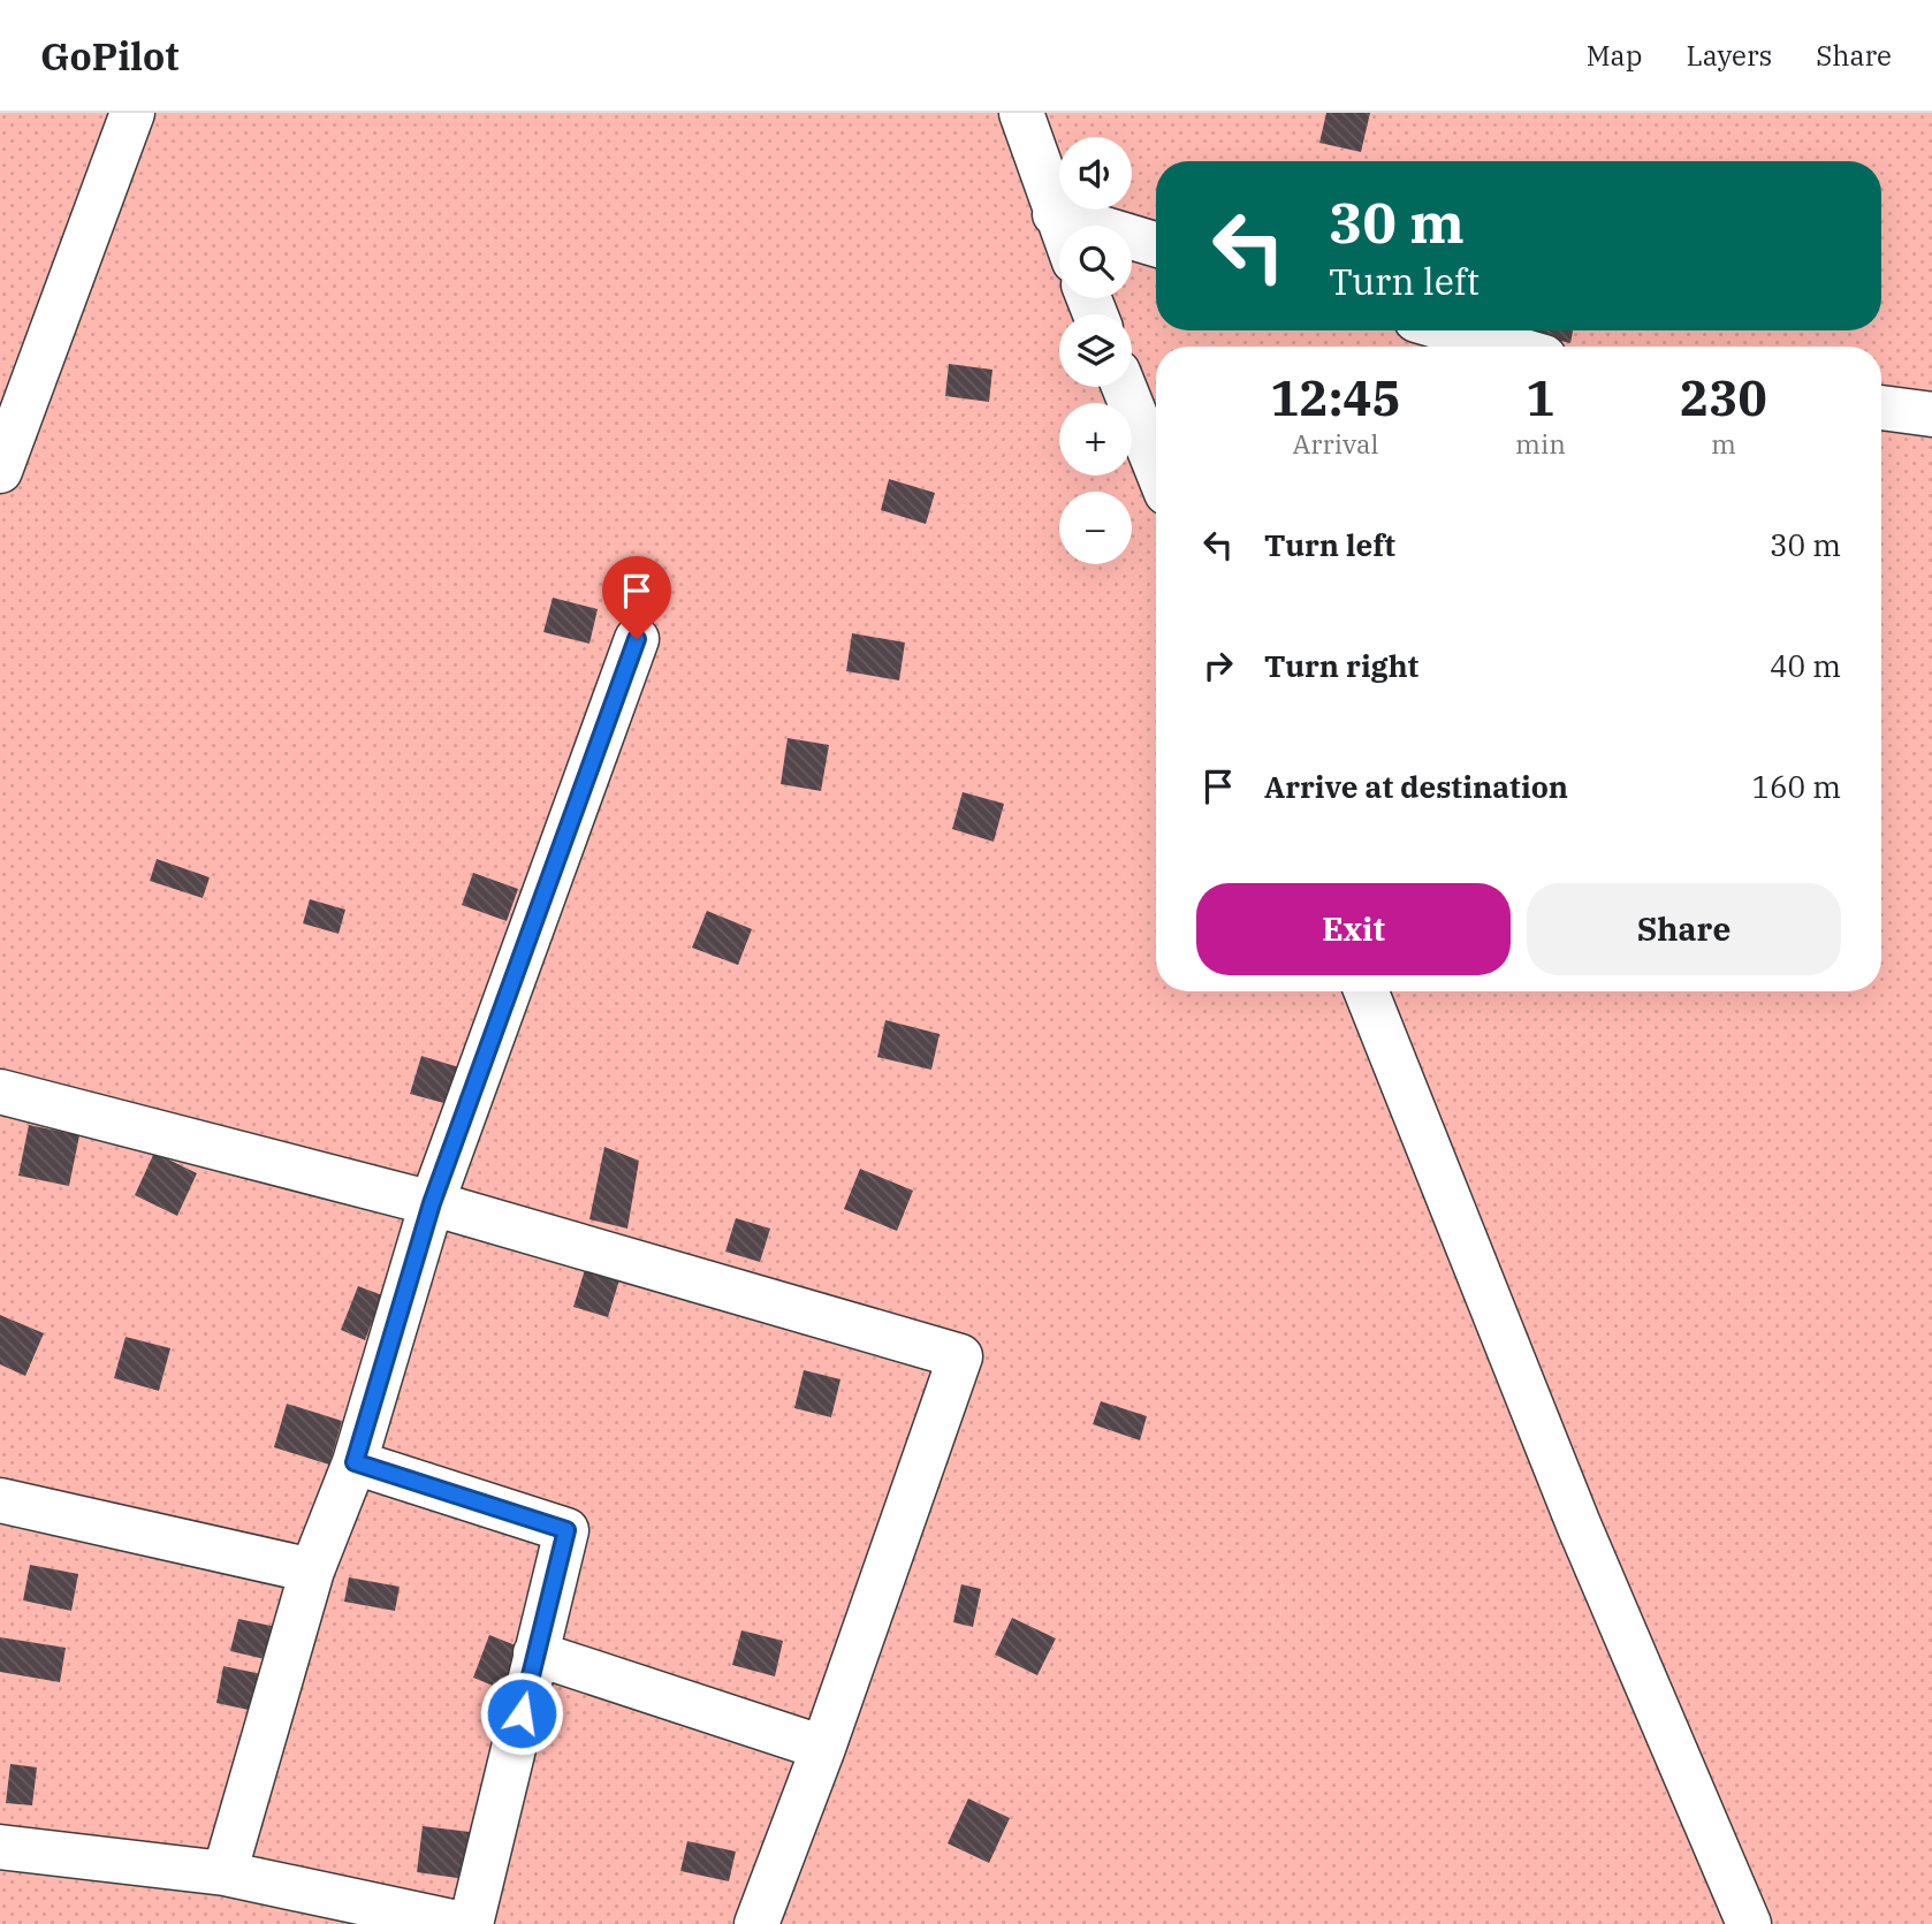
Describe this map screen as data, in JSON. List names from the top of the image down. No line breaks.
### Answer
{"page":{"header":"GoPilot","nav":["Map","Layers","Share"],"map_buttons":["+","−"],"turn":["30 m","Turn left"],"eta":["12:45","Arrival","1","min","230","m"],"list":[{"name":"Turn left","value":"30 m"},{"name":"Turn right","value":"40 m"},{"name":"Arrive at destination","value":"160 m"}],"buttons":["Exit","Share"]}}
